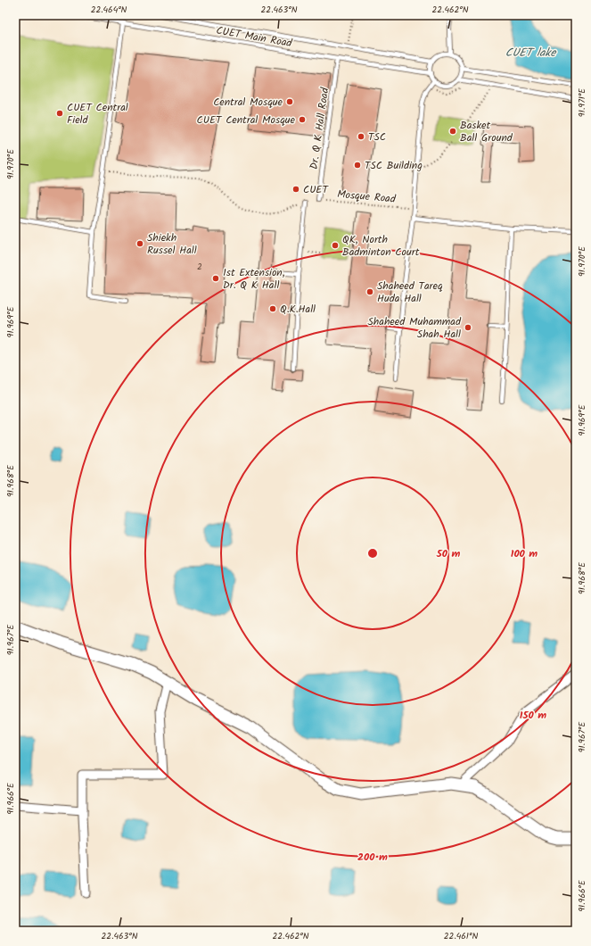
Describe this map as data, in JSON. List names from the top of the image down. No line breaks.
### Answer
{"streets":{"lane":["CUET Main Road","Dr. Q K Hall Road"],"path":["Mosque Road"]},"crossings":[["CUET Main Road","Dr. Q K Hall Road"],["Dr. Q K Hall Road","Mosque Road"]],"water":["CUET lake"],"places":["Central Mosque","CUET Central Field","CUET Central Mosque","Basket Ball Ground","TSC","TSC Building","CUET","Shiekh Russel Hall","QK, North Badminton Court","1st Extension, Dr. Q K Hall","Shaheed Tareq Huda Hall","Q.K.Hall","Shaheed Muhammad Shah Hall"],"house_numbers":["2"],"coordinates":["22.464°N","22.463°N","22.462°N","91.971°E","91.970°E","91.969°E","91.968°E","91.967°E","91.966°E","22.461°N"],"rings":["50 m","100 m","150 m","200 m"]}
